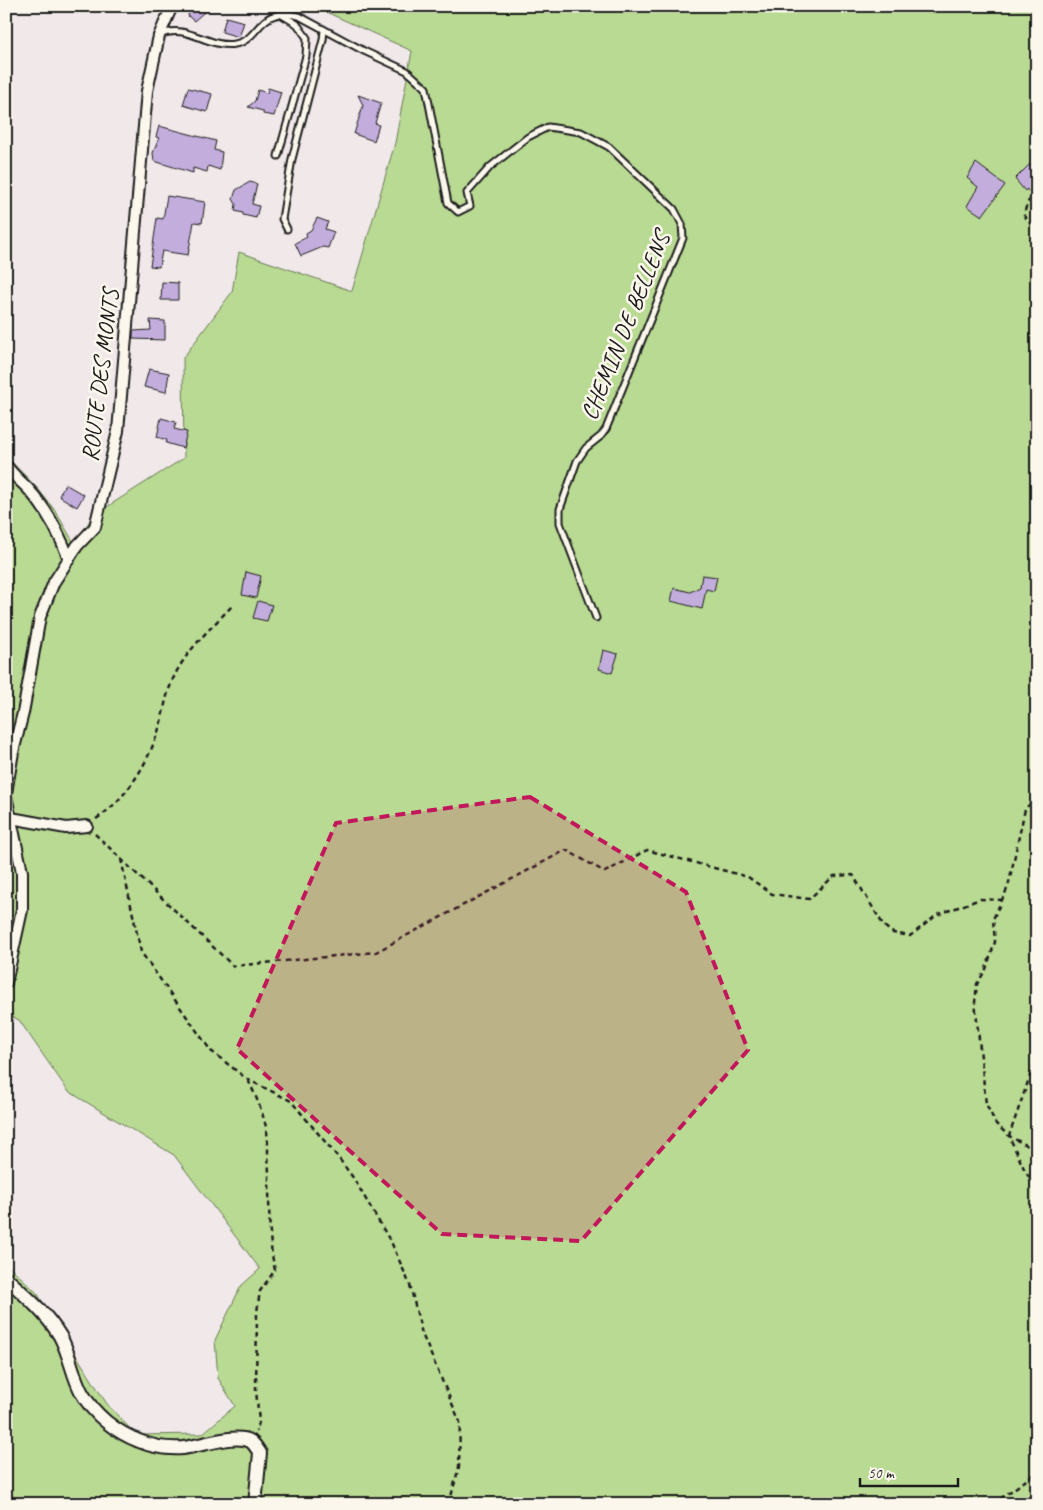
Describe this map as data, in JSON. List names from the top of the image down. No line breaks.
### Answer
{"streets":{"street":["ROUTE DES MONTS"],"lane":["CHEMIN DE BELLENS"]},"scale_bar":"50 m"}
